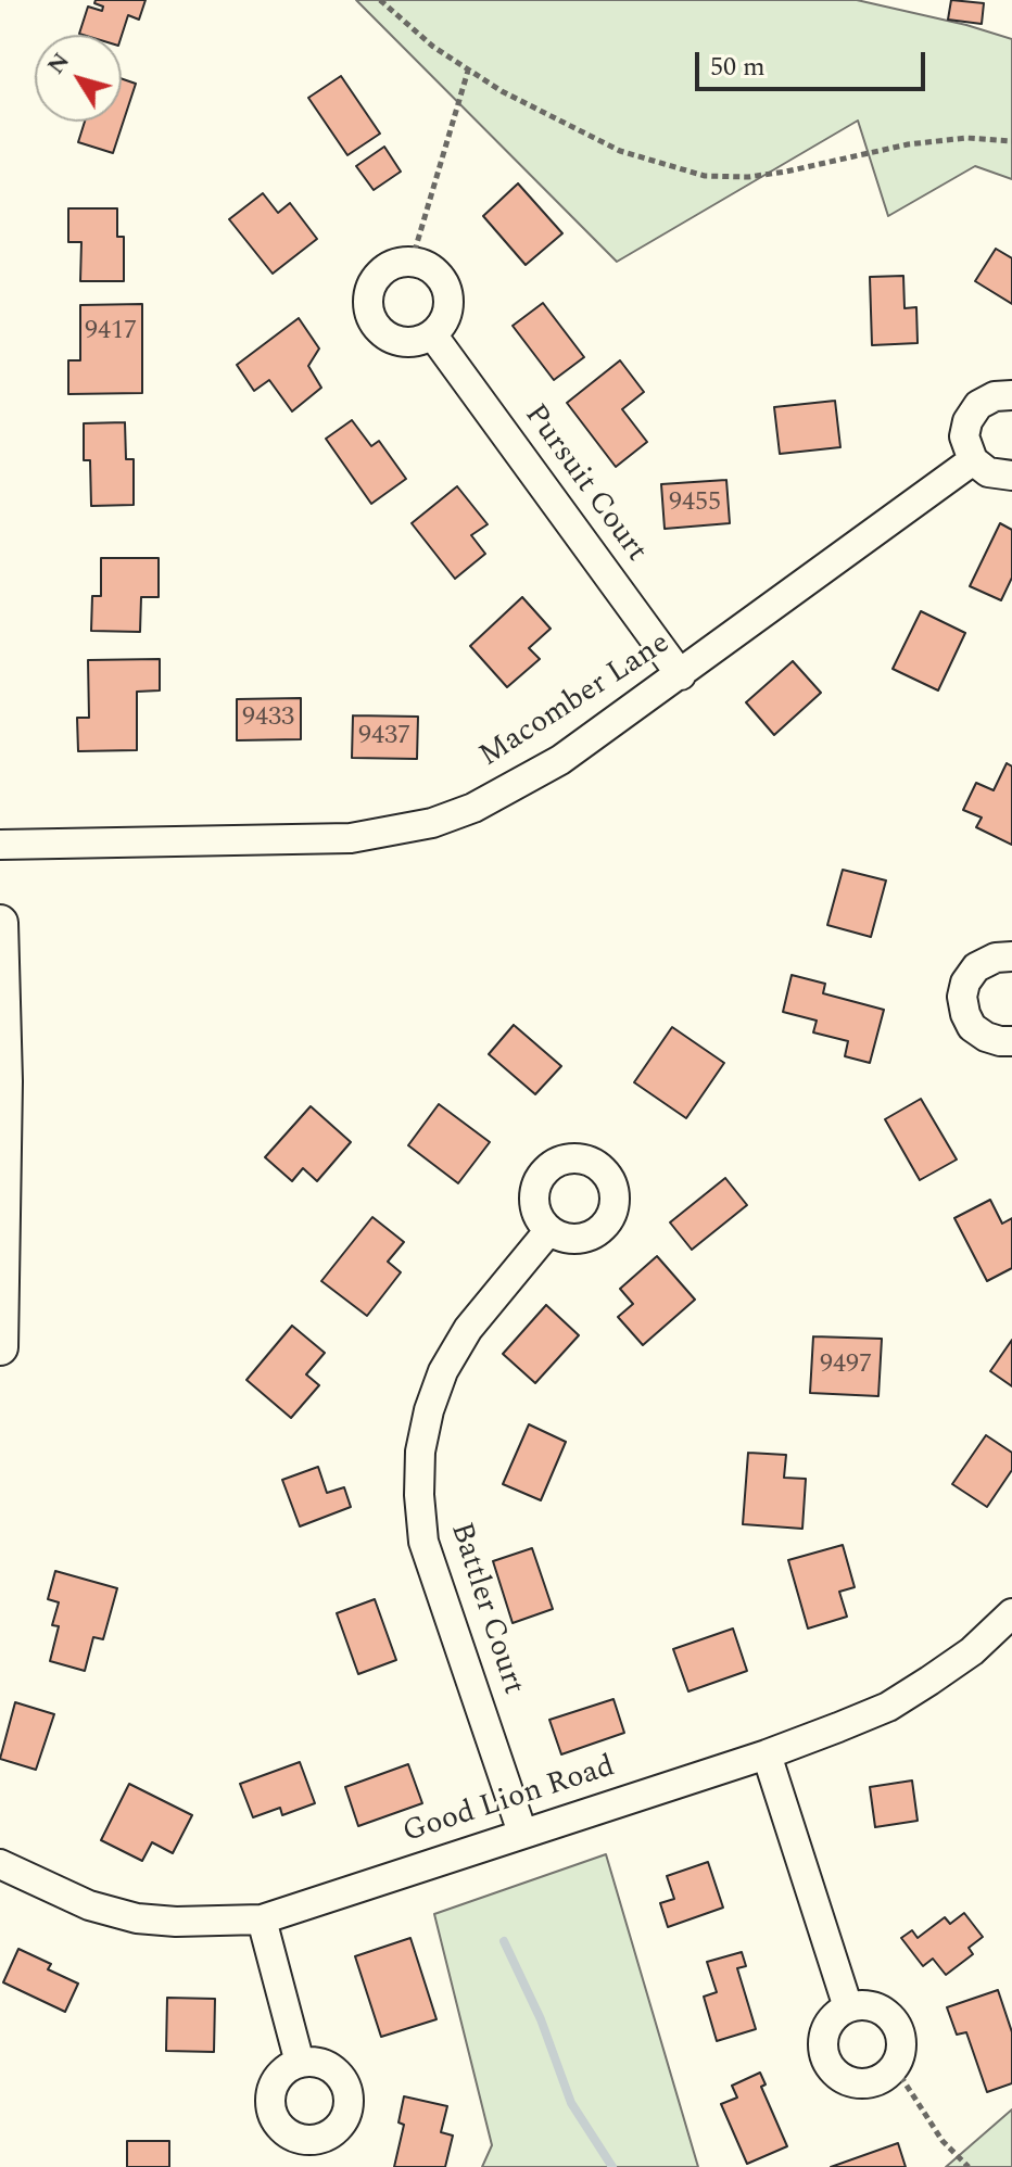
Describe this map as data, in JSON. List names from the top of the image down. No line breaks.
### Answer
{"streets":{"street":["Pursuit Court","Macomber Lane","Battler Court","Good Lion Road"]},"crossings":[["Pursuit Court","Macomber Lane"],["Battler Court","Good Lion Road"]],"house_numbers":["9417","9455","9433","9437","9497"],"scale_bar":"50 m","north":"top left"}
